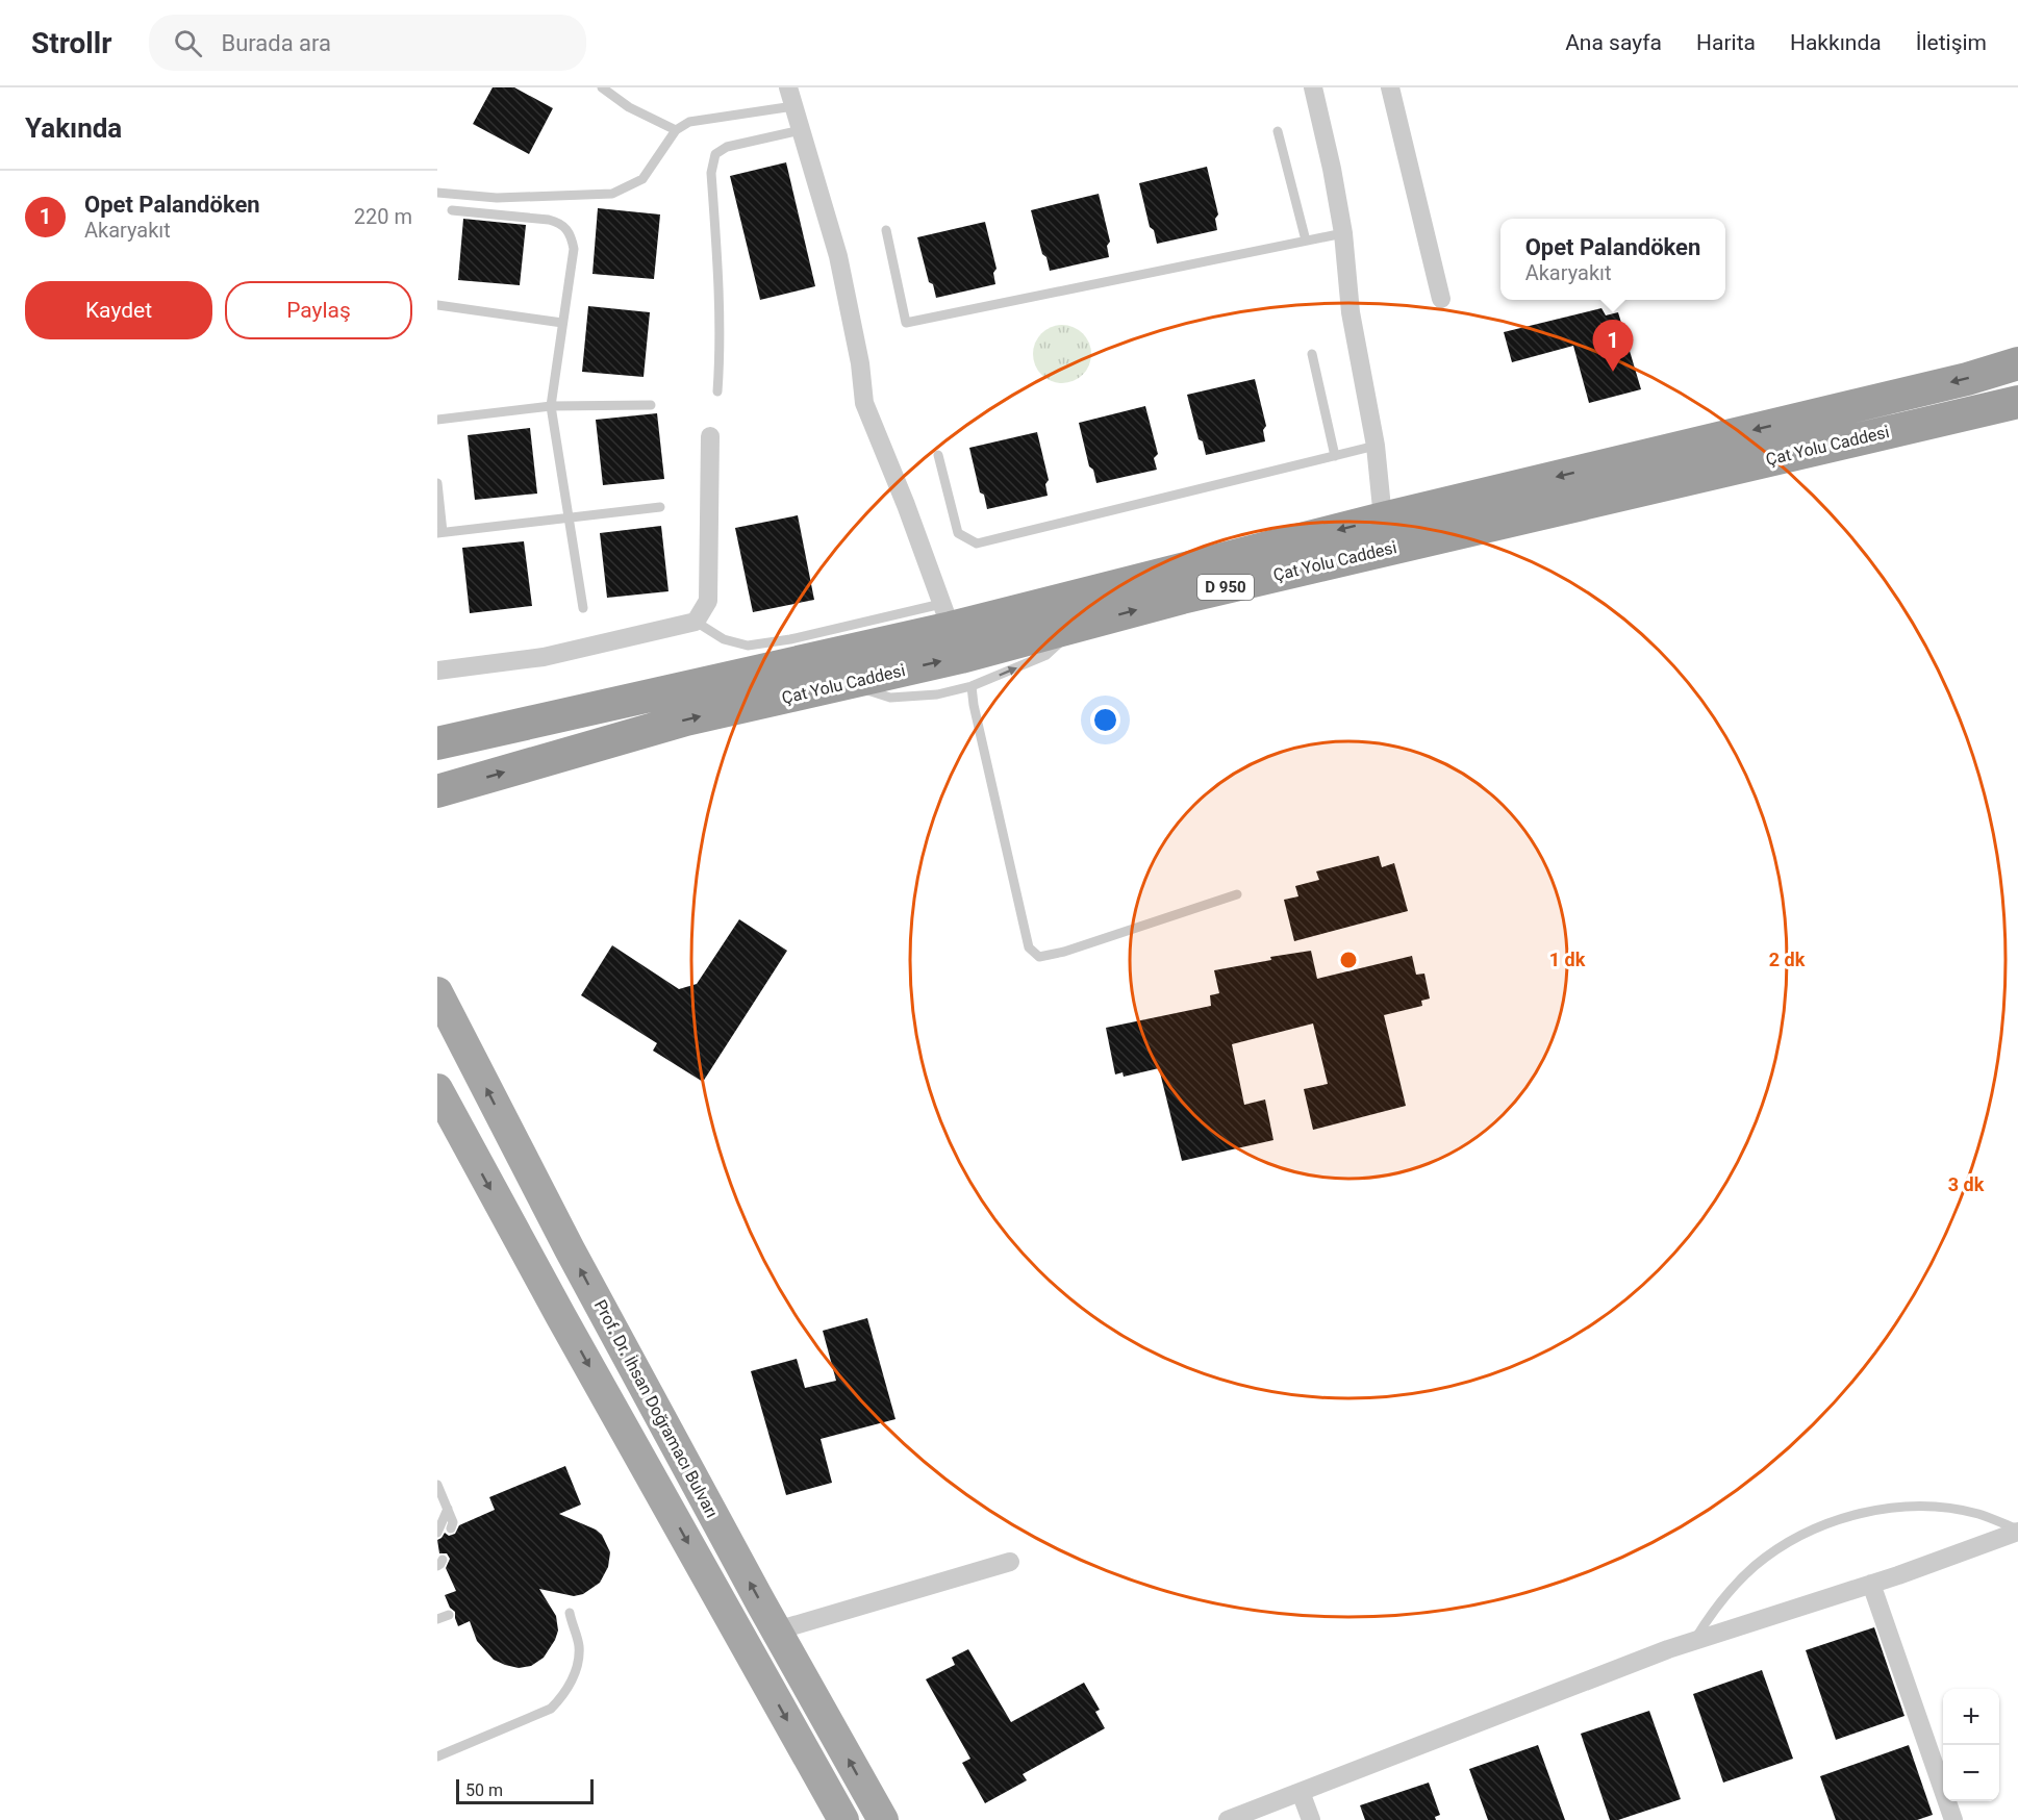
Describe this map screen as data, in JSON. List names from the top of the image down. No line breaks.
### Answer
{"streets":{"highway":["Çat Yolu Caddesi","D 950"],"main road":["Prof. Dr. İhsan Doğramacı Bulvarı"]},"scale_bar":"50 m","page":{"header":"Strollr","search":"Burada ara","nav":["Ana sayfa","Harita","Hakkında","İletişim"],"heading":"Yakında","list":[{"mark":"1","name":"Opet Palandöken","note":"Akaryakıt","value":"220 m"}],"popup":["Opet Palandöken","Akaryakıt"],"buttons":["Kaydet","Paylaş"],"pins":"1","map_buttons":["+","−"],"scale":"50 m"},"rings":["1 dk","2 dk","3 dk"]}
